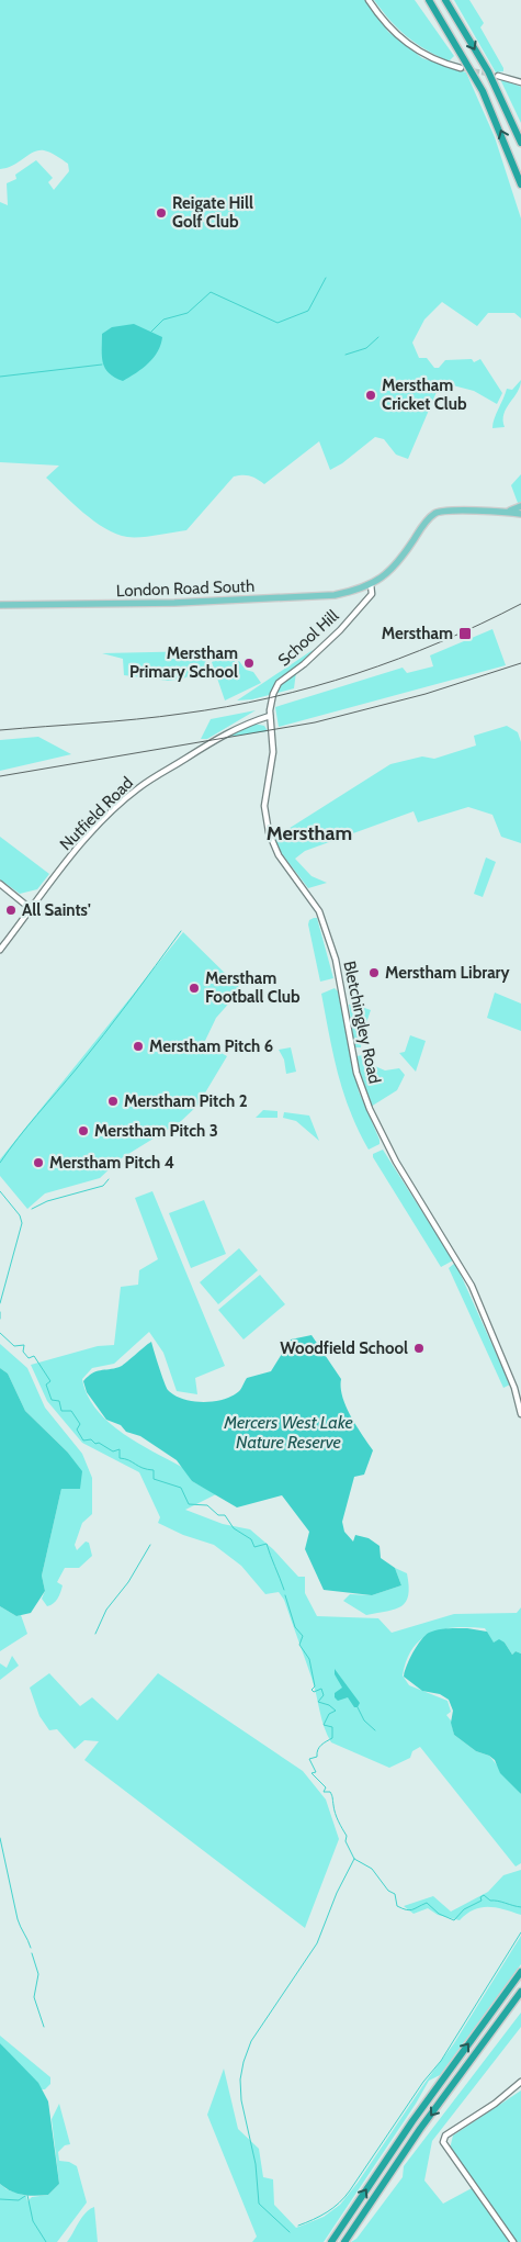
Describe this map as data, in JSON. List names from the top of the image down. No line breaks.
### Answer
{"streets":{"main road":["London Road South"],"street":["School Hill","Nutfield Road","Bletchingley Road"]},"crossings":[["London Road South","School Hill"],["School Hill","Nutfield Road"],["School Hill","Bletchingley Road"],["Nutfield Road","Bletchingley Road"]],"districts":["Merstham"],"water":["Mercers West Lake Nature Reserve"],"places":{"other":["Reigate Hill Golf Club","Merstham Cricket Club","Merstham Primary School","All Saints'","Merstham Library","Merstham Football Club","Merstham Pitch 6","Merstham Pitch 2","Merstham Pitch 3","Merstham Pitch 4","Woodfield School"],"transit":["Merstham"]}}
